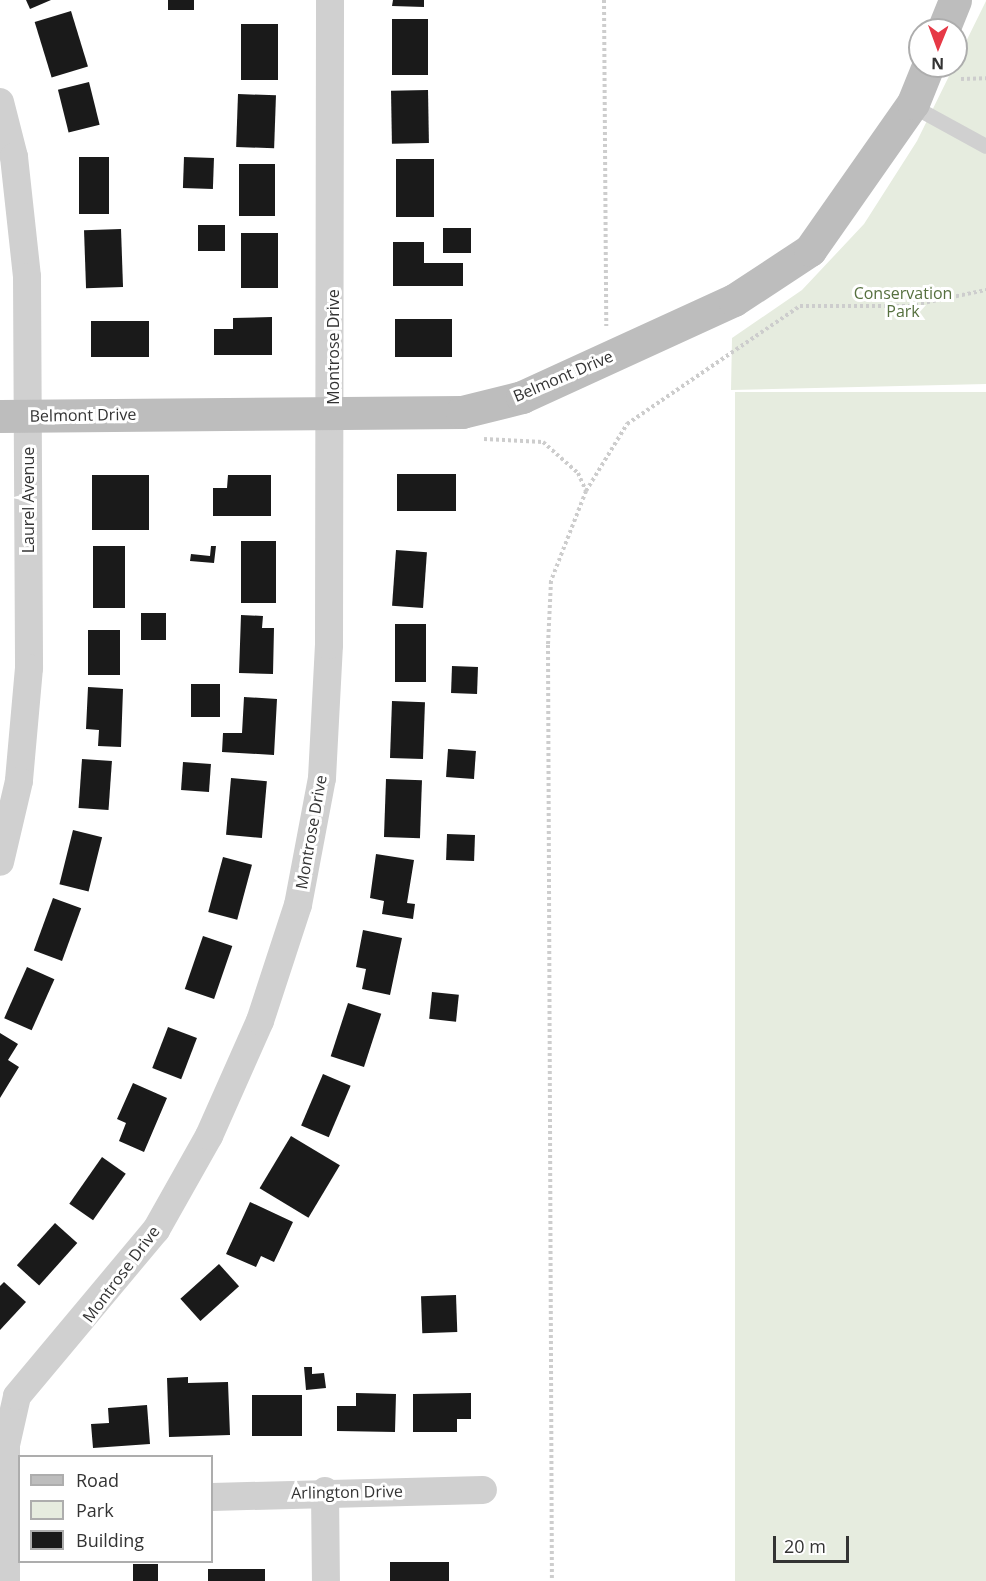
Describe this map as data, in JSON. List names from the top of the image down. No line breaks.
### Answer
{"streets":{"street":["Montrose Drive","Belmont Drive","Laurel Avenue","Arlington Drive"]},"crossings":[["Montrose Drive","Belmont Drive"],["Belmont Drive","Laurel Avenue"]],"parks":["Conservation Park"],"legend":["Road","Park","Building"],"scale_bar":"20 m","north":"bottom"}
